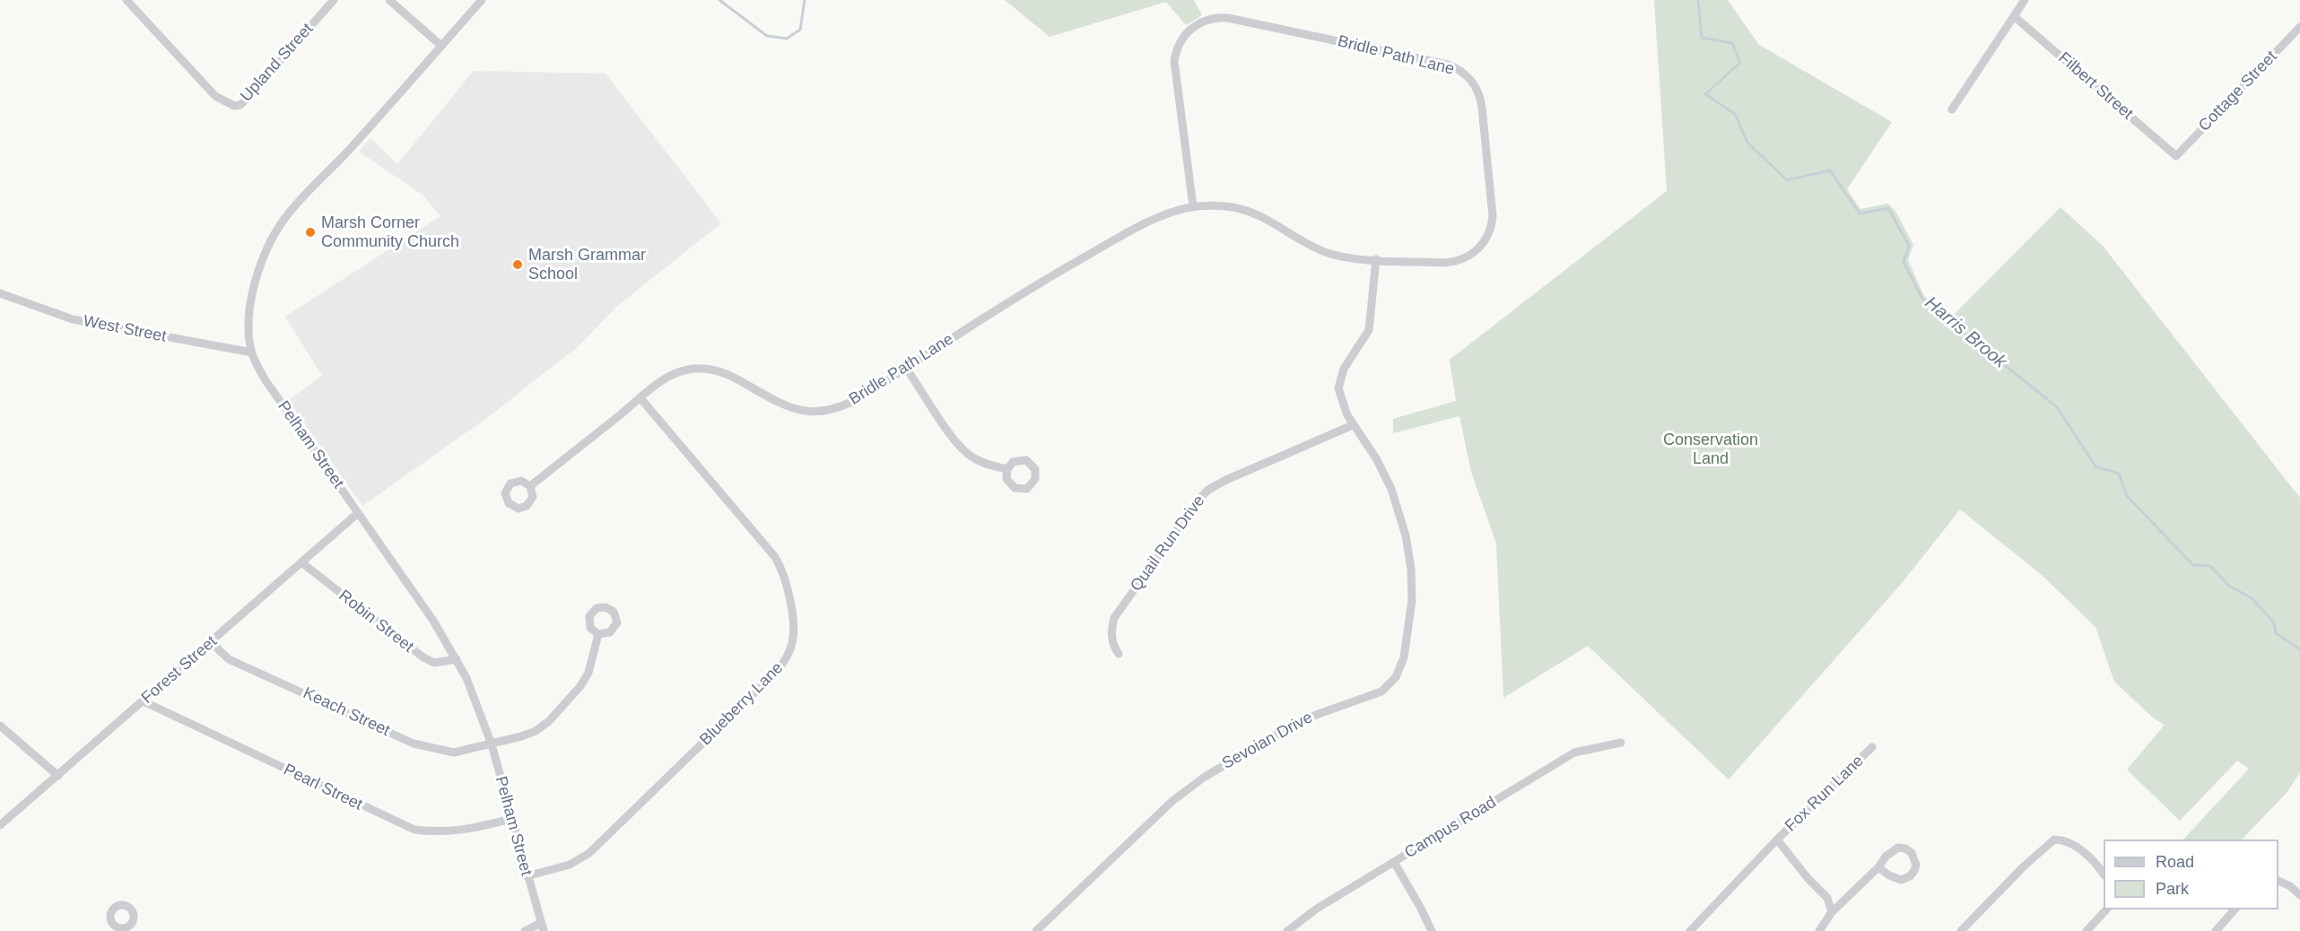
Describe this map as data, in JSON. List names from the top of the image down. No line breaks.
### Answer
{"streets":{"street":["Bridle Path Lane","Upland Street","Filbert Street","Cottage Street","West Street","Pelham Street","Quail Run Drive","Robin Street","Forest Street","Blueberry Lane","Keach Street","Sevoian Drive","Pearl Street","Fox Run Lane","Campus Road"]},"crossings":[["Bridle Path Lane","Blueberry Lane"],["Bridle Path Lane","Sevoian Drive"],["Filbert Street","Cottage Street"],["West Street","Pelham Street"],["Pelham Street","Robin Street"],["Pelham Street","Forest Street"],["Pelham Street","Blueberry Lane"],["Pelham Street","Keach Street"],["Pelham Street","Pearl Street"],["Quail Run Drive","Sevoian Drive"],["Robin Street","Forest Street"],["Forest Street","Keach Street"],["Forest Street","Pearl Street"]],"water":["Harris Brook"],"parks":["Conservation Land"],"places":["Marsh Corner Community Church","Marsh Grammar School"],"legend":["Road","Park"]}
